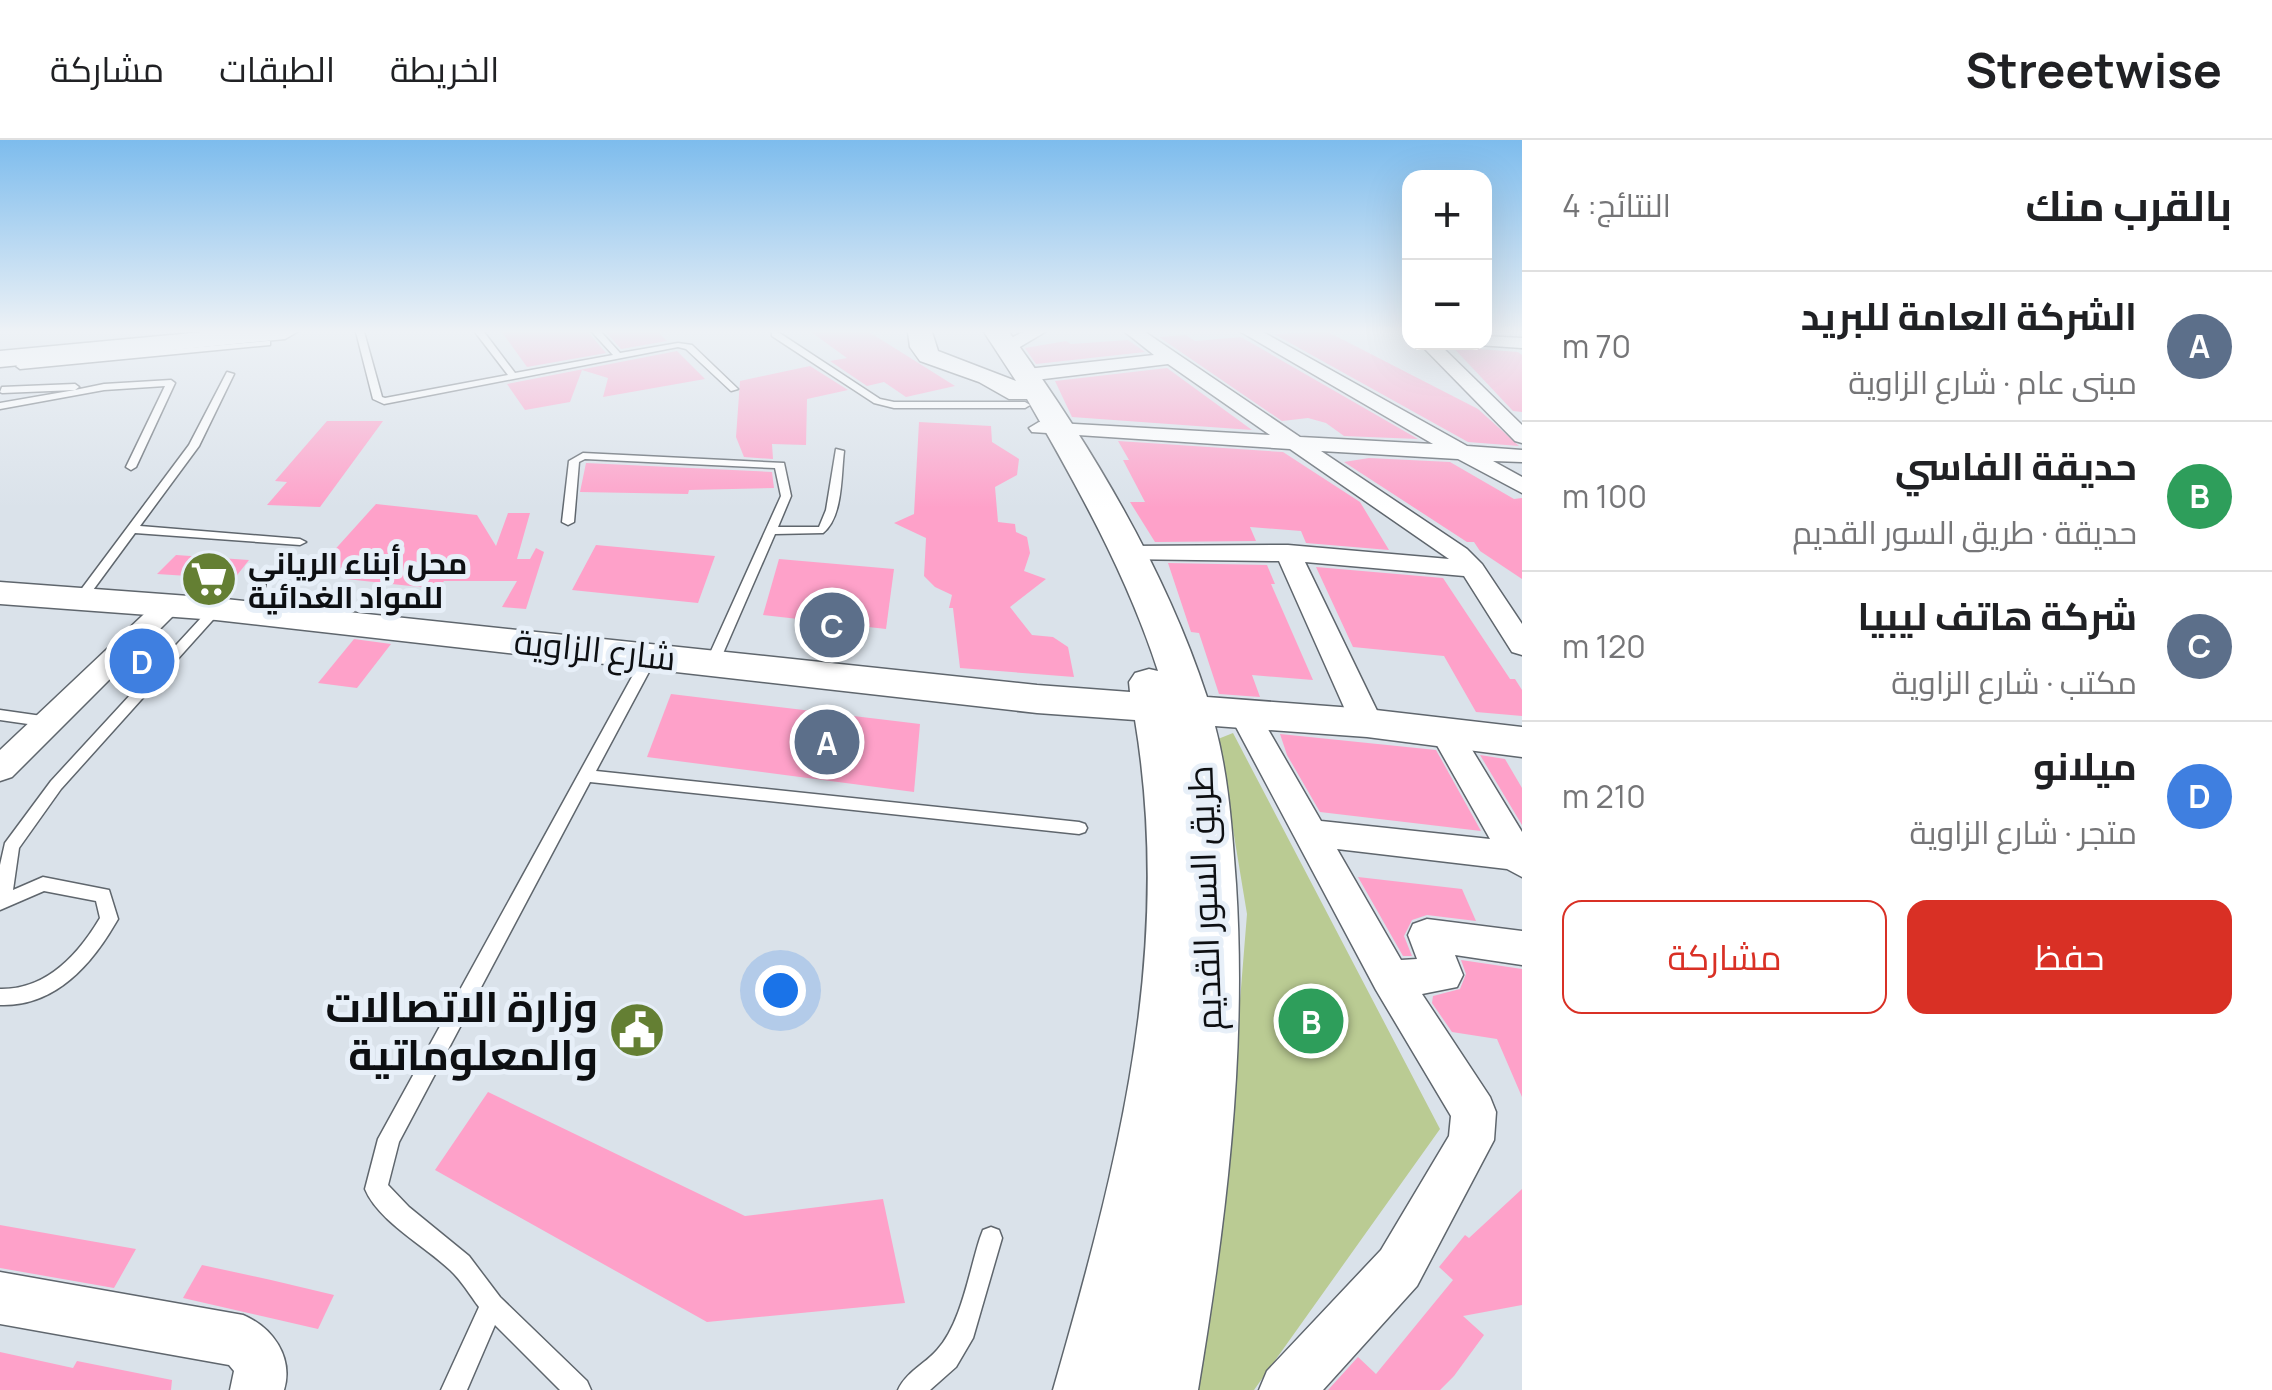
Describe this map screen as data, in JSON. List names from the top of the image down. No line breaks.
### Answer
{"streets":{"main road":["شارع الزاوية","طريق السور القديم"]},"crossings":[["شارع الزاوية","طريق السور القديم"]],"places":{"supermarket":["محل أبناء الرياني للمواد الغدائية"],"public building":["وزارة الاتصالات والمعلوماتية"]},"page":{"header":"Streetwise","nav":["الخريطة","الطبقات","مشاركة"],"heading":["بالقرب منك","النتائج: 4"],"map_buttons":["+","−"],"list":[{"mark":"A","name":"الشركة العامة للبريد","note":"مبنى عام · شارع الزاوية","value":"70 m"},{"mark":"B","name":"حديقة الفاسي","note":"حديقة · طريق السور القديم","value":"100 m"},{"mark":"C","name":"شركة هاتف ليبيا","note":"مكتب · شارع الزاوية","value":"120 m"},{"mark":"D","name":"ميلانو","note":"متجر · شارع الزاوية","value":"210 m"}],"pins":["C","D","A","B"],"buttons":["حفظ","مشاركة"]}}
